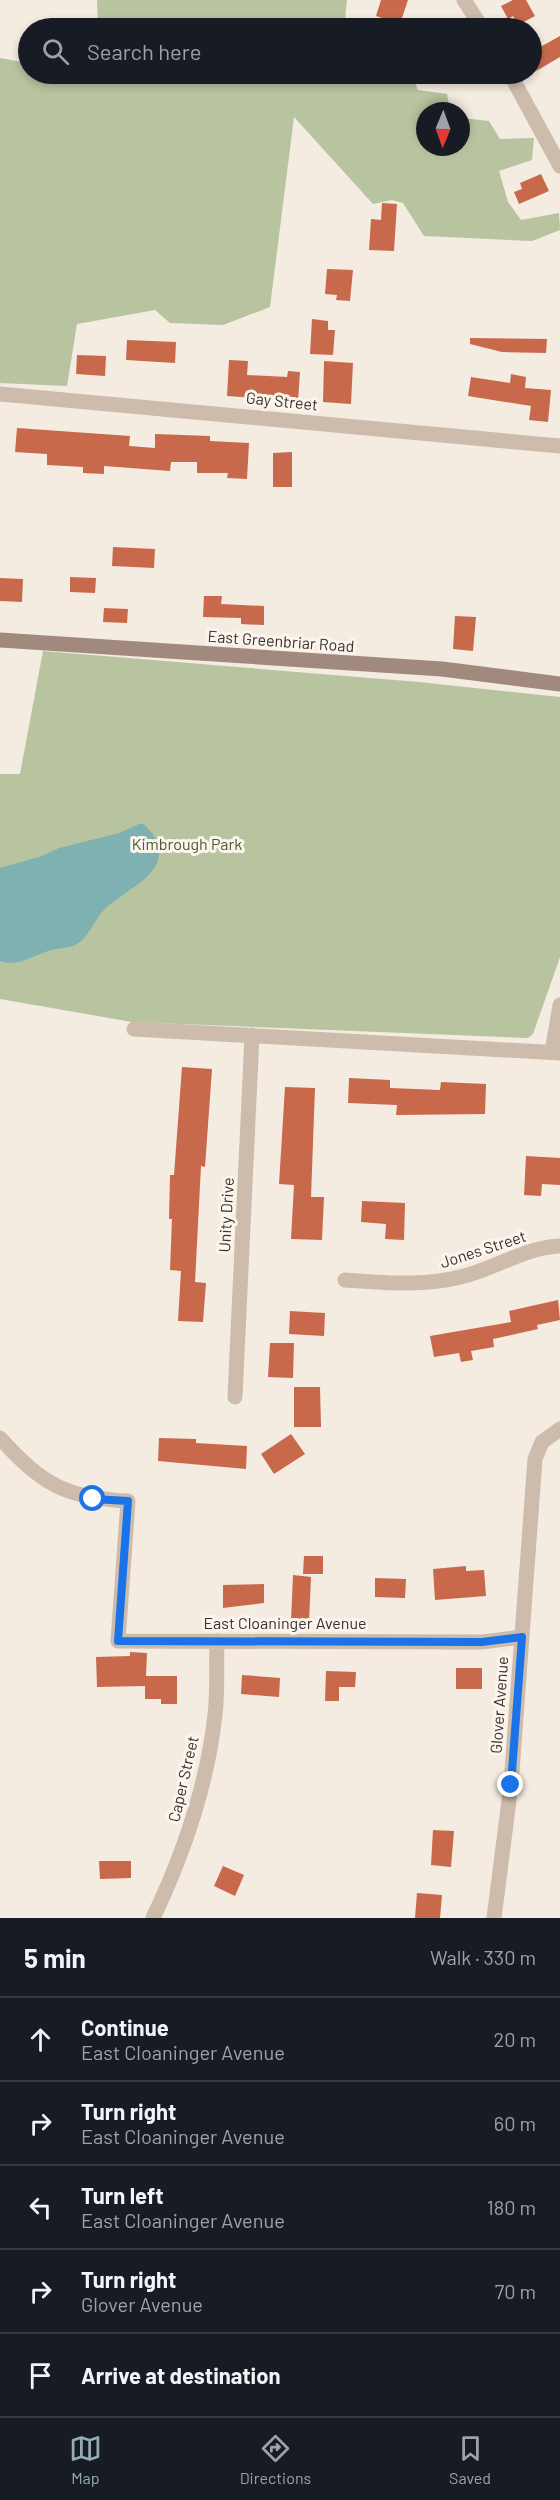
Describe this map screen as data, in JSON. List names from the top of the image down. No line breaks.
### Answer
{"streets":{"street":["Gay Street","East Greenbriar Road","Unity Drive","Jones Street","East Cloaninger Avenue","Glover Avenue","Caper Street"]},"crossings":[["East Cloaninger Avenue","Glover Avenue"],["East Cloaninger Avenue","Caper Street"]],"parks":["Kimbrough Park"],"north":"bottom","page":{"search":"Search here","heading":["5 min","Walk · 330 m"],"list":[["Continue","East Cloaninger Avenue","20 m"],["Turn right","East Cloaninger Avenue","60 m"],["Turn left","East Cloaninger Avenue","180 m"],["Turn right","Glover Avenue","70 m"],"Arrive at destination"],"nav":["Map","Directions","Saved"]}}
